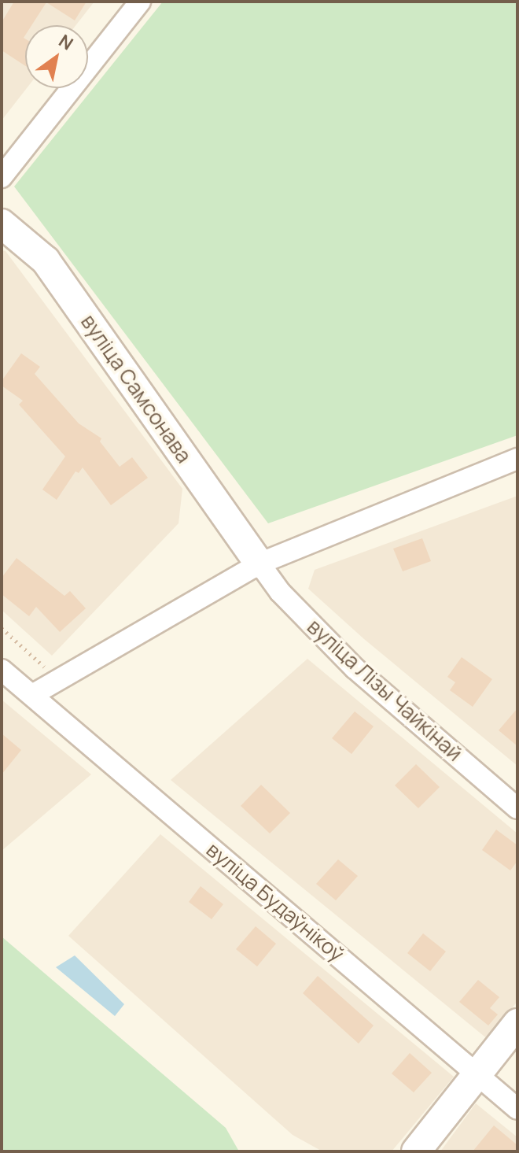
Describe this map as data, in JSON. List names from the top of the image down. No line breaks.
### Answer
{"streets":{"street":["вуліца Самсонава","вуліца Лізы Чайкінай","вуліца Будаўнікоў"]},"crossings":[["вуліца Самсонава","вуліца Лізы Чайкінай"]],"north":"top right"}
